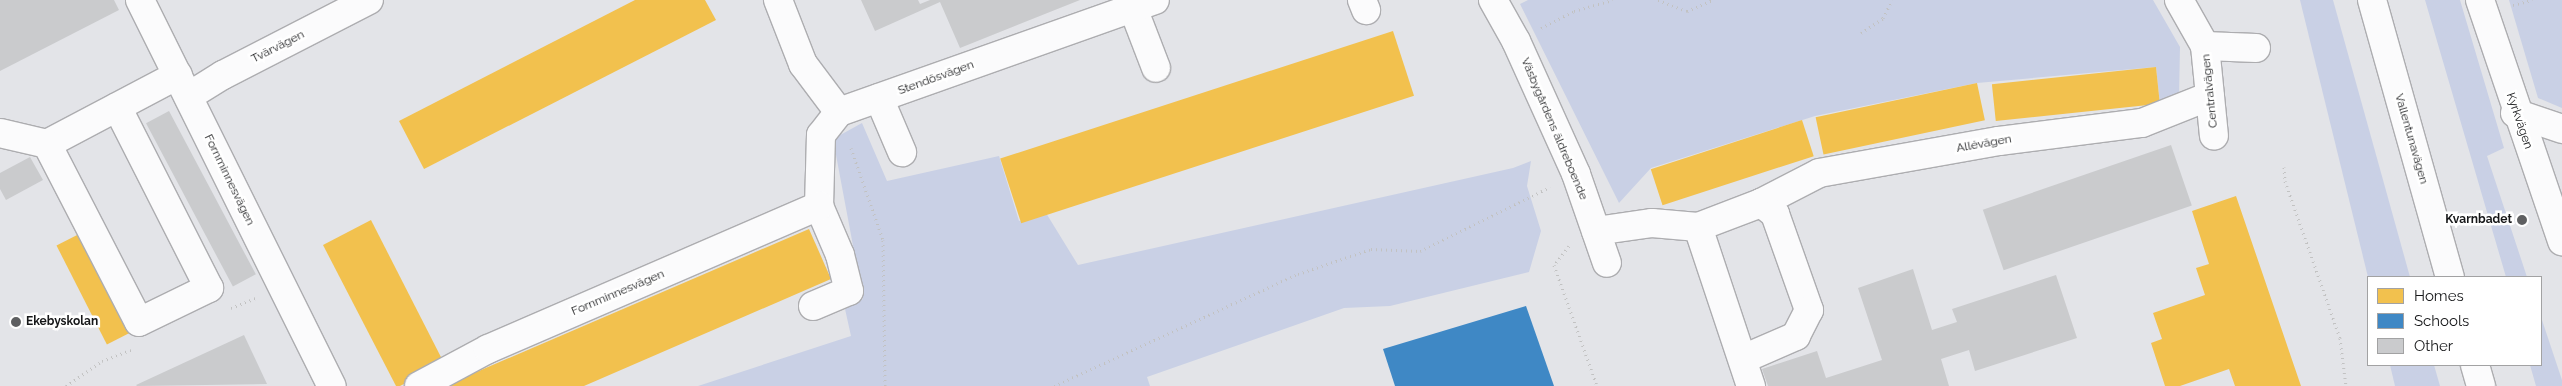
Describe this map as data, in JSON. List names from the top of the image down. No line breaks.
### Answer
{"streets":{"street":["Tvärvägen","Stendösvägen","Centralvägen","Kyrkvägen","Väsbygårdens äldreboende","Vallentunavägen","Allévägen","Fornminnesvägen"]},"crossings":[["Tvärvägen","Fornminnesvägen"],["Centralvägen","Allévägen"]],"places":["Kvarnbadet","Ekebyskolan"],"legend":["Homes","Schools","Other"]}
